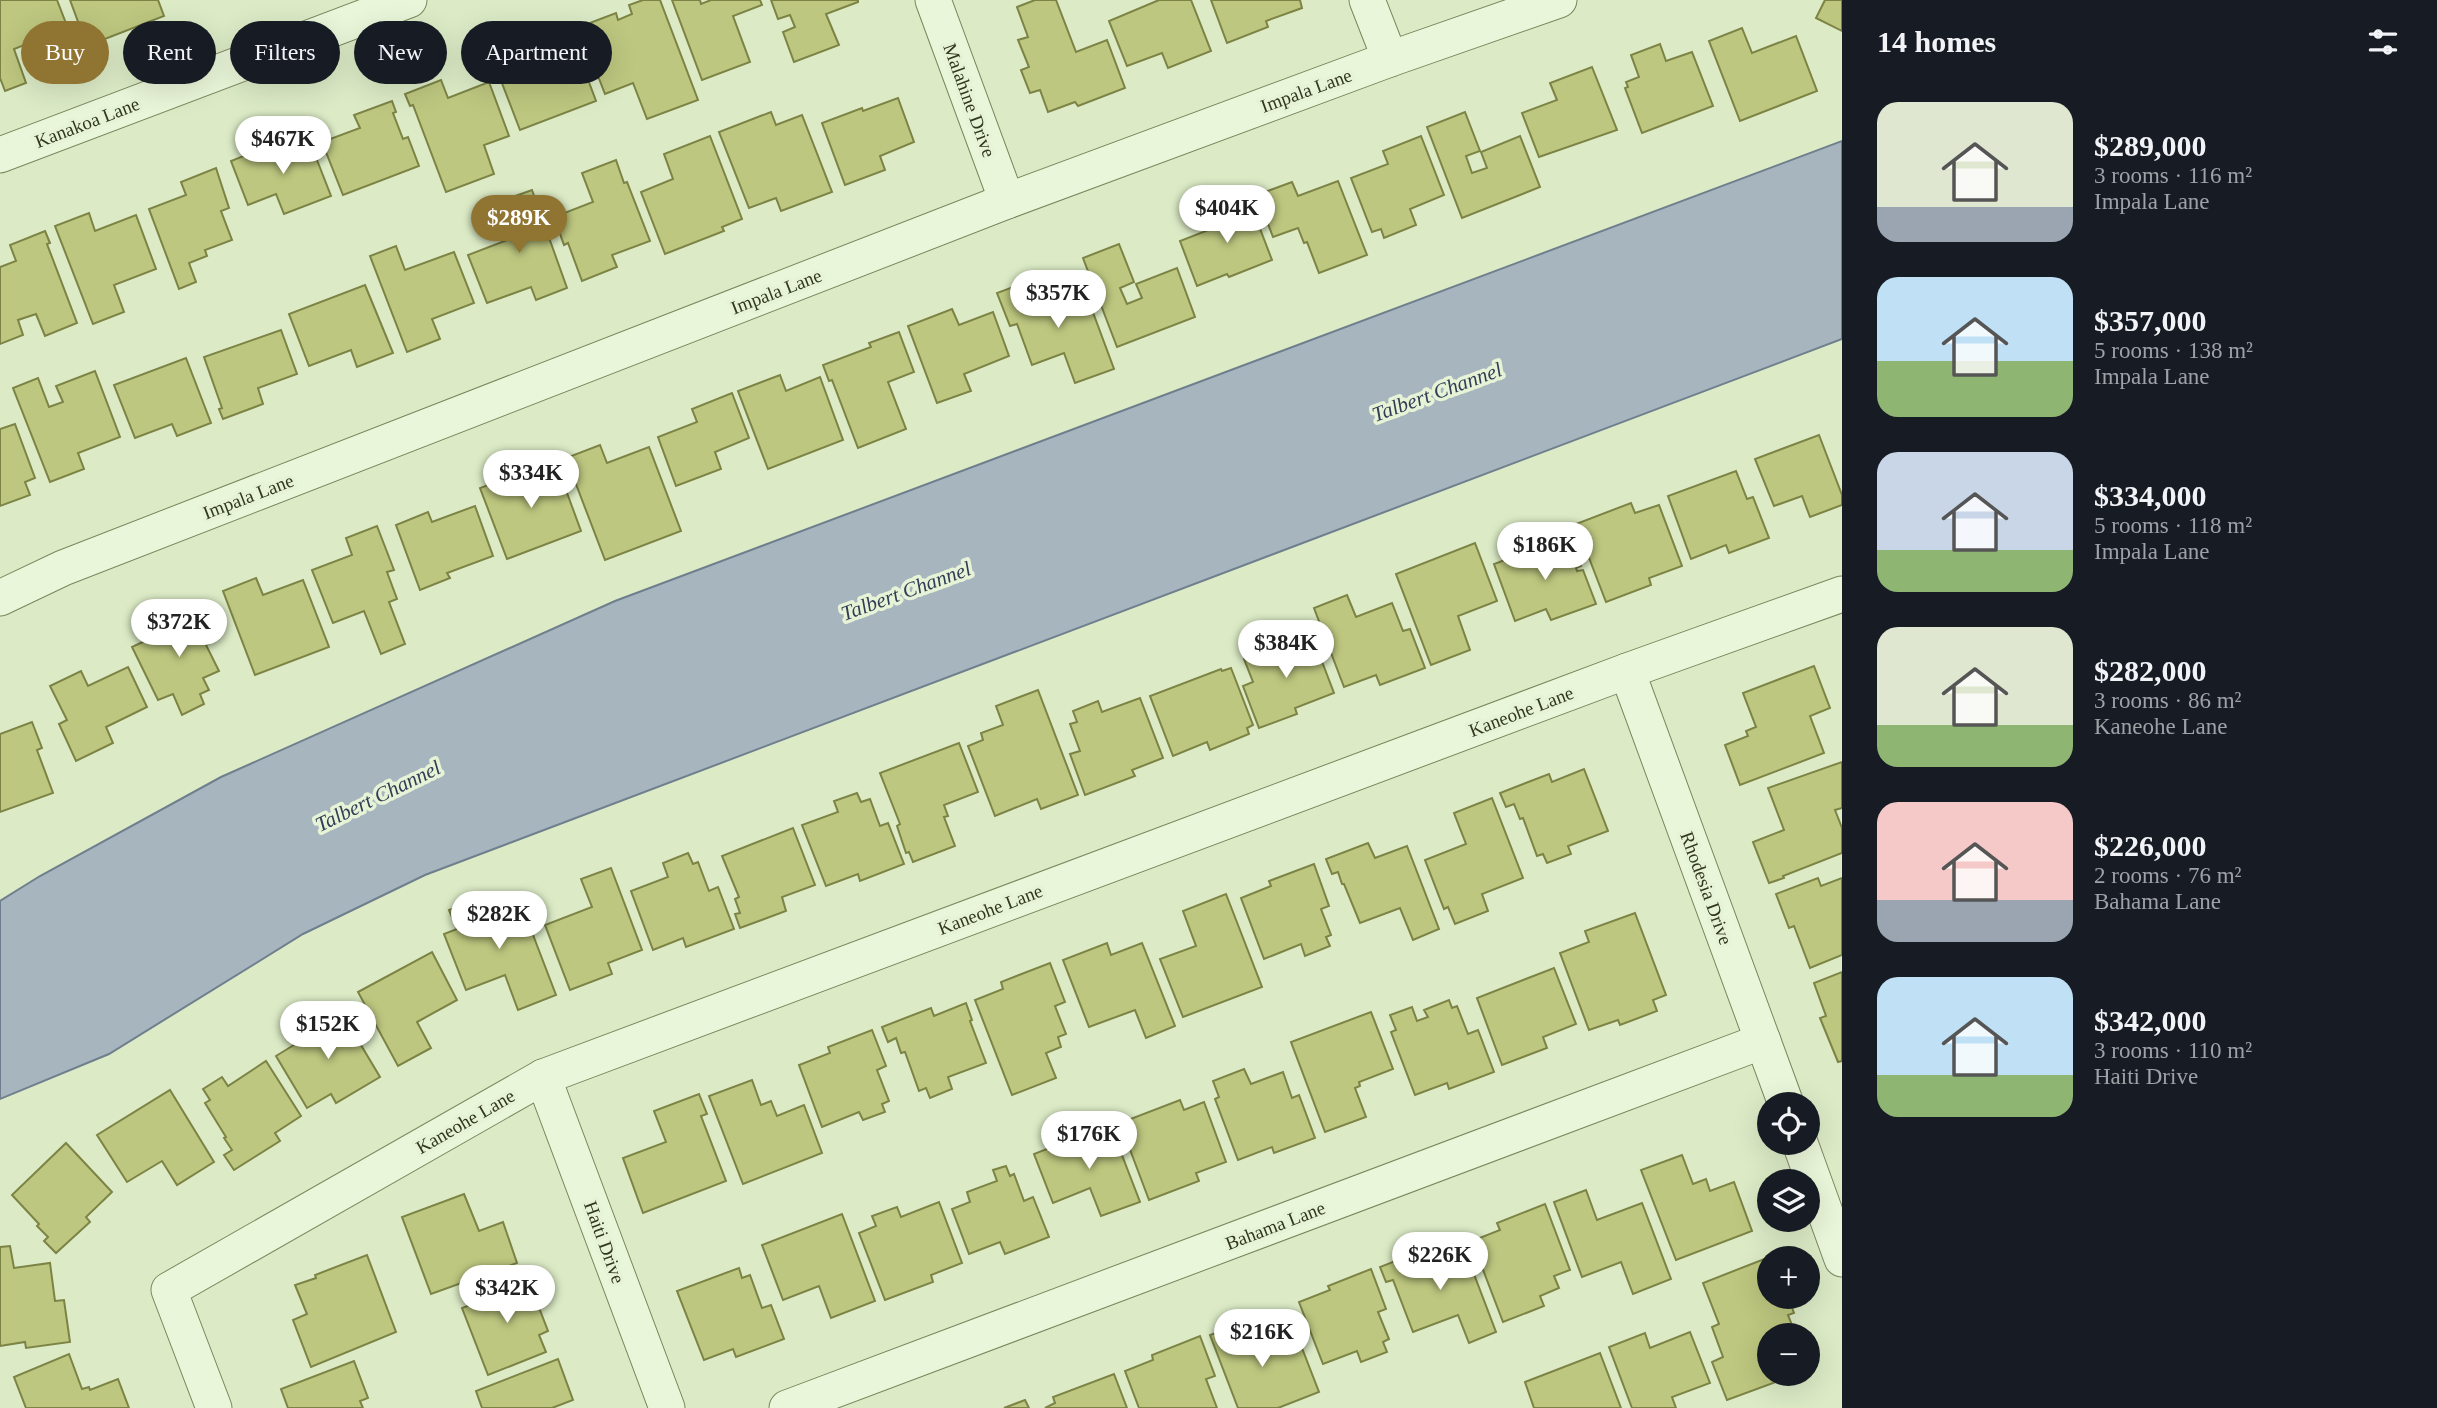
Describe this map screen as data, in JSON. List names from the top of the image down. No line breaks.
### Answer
{"streets":{"street":["Impala Lane","Malahine Drive","Kanakoa Lane","Kaneohe Lane","Rhodesia Drive","Bahama Lane","Haiti Drive"]},"crossings":[["Impala Lane","Malahine Drive"],["Kaneohe Lane","Rhodesia Drive"],["Kaneohe Lane","Haiti Drive"],["Rhodesia Drive","Bahama Lane"]],"water":["Talbert Channel"],"page":{"heading":"14 homes","chip":["Buy","Rent","Filters","New","Apartment"],"list":[{"name":"$289,000","note":"3 rooms · 116 m² · Impala Lane"},{"name":"$357,000","note":"5 rooms · 138 m² · Impala Lane"},{"name":"$334,000","note":"5 rooms · 118 m² · Impala Lane"},{"name":"$282,000","note":"3 rooms · 86 m² · Kaneohe Lane"},{"name":"$226,000","note":"2 rooms · 76 m² · Bahama Lane"},{"name":"$342,000","note":"3 rooms · 110 m² · Haiti Drive"}],"price":["$467K","$404K","$289K","$357K","$334K","$186K","$372K","$384K","$282K","$152K","$176K","$226K","$342K","$216K"],"map_buttons":["+","−"]}}
